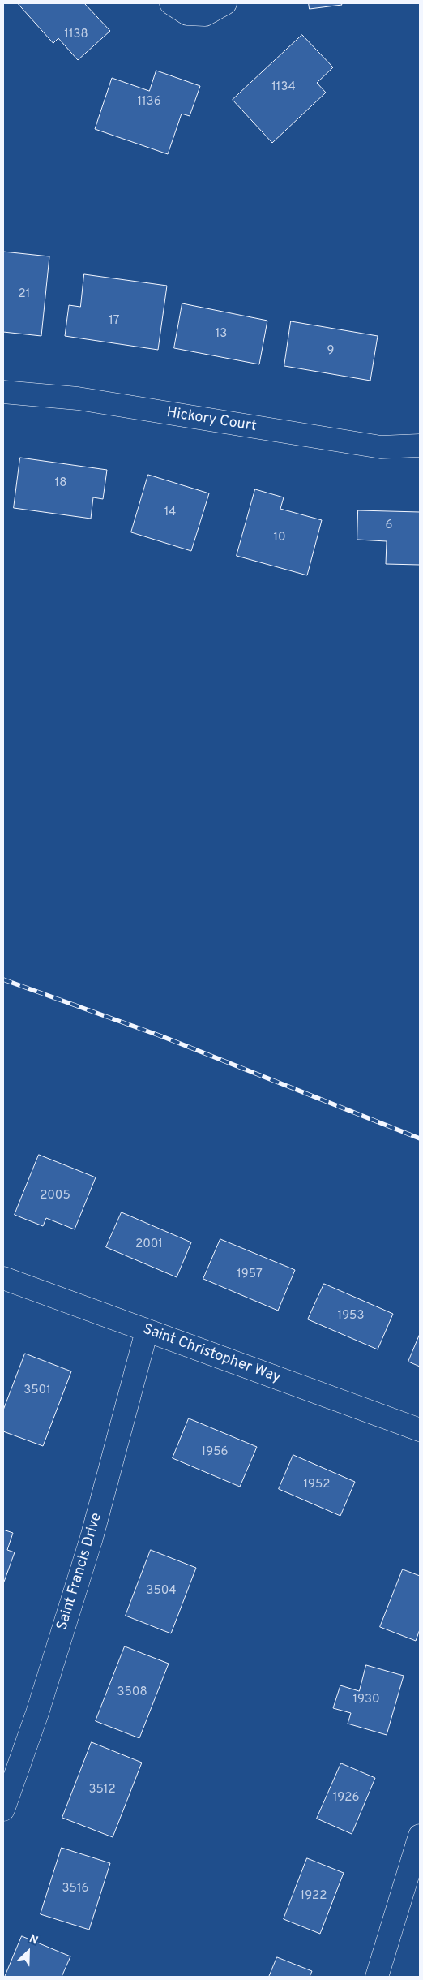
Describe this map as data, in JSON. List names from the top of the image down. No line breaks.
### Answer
{"streets":{"street":["Hickory Court","Saint Christopher Way","Saint Francis Drive"]},"crossings":[["Saint Christopher Way","Saint Francis Drive"]],"house_numbers":["1138","1134","1136","21","17","13","9","18","14","6","10","2005","2001","1957","1953","3501","1956","1952","3504","3508","1930","3512","1926","3516","1922"],"north":"top right"}
